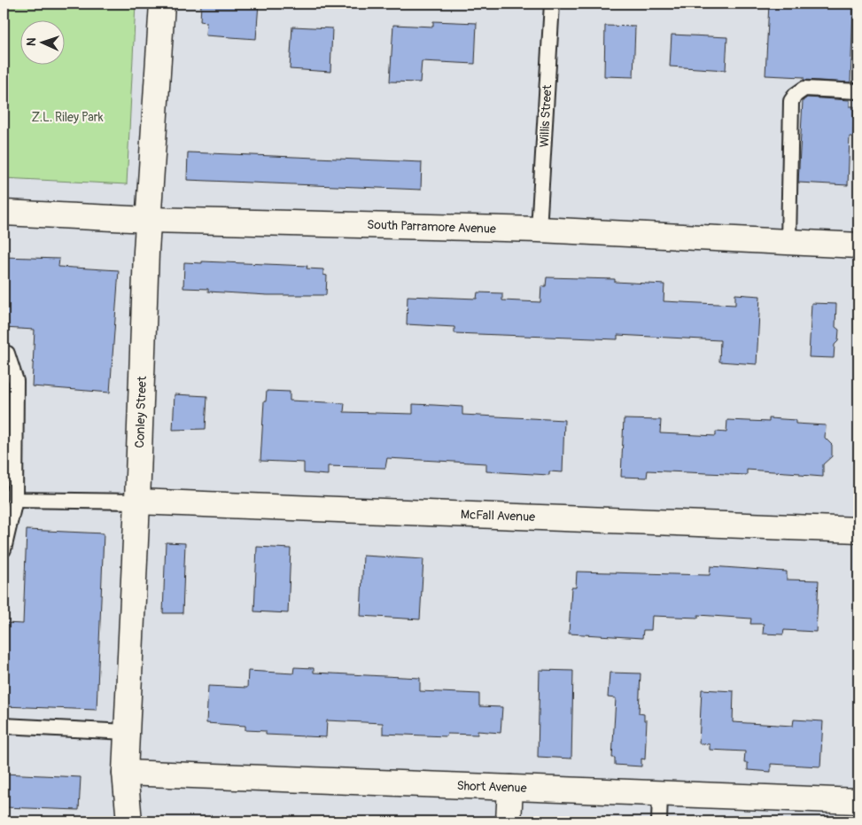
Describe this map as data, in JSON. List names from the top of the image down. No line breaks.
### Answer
{"streets":{"street":["South Parramore Avenue","Conley Street","McFall Avenue","Short Avenue"],"lane":["Willis Street"]},"crossings":[["Willis Street","South Parramore Avenue"],["South Parramore Avenue","Conley Street"],["Conley Street","McFall Avenue"],["Conley Street","Short Avenue"]],"parks":["Z.L. Riley Park"],"north":"left"}
